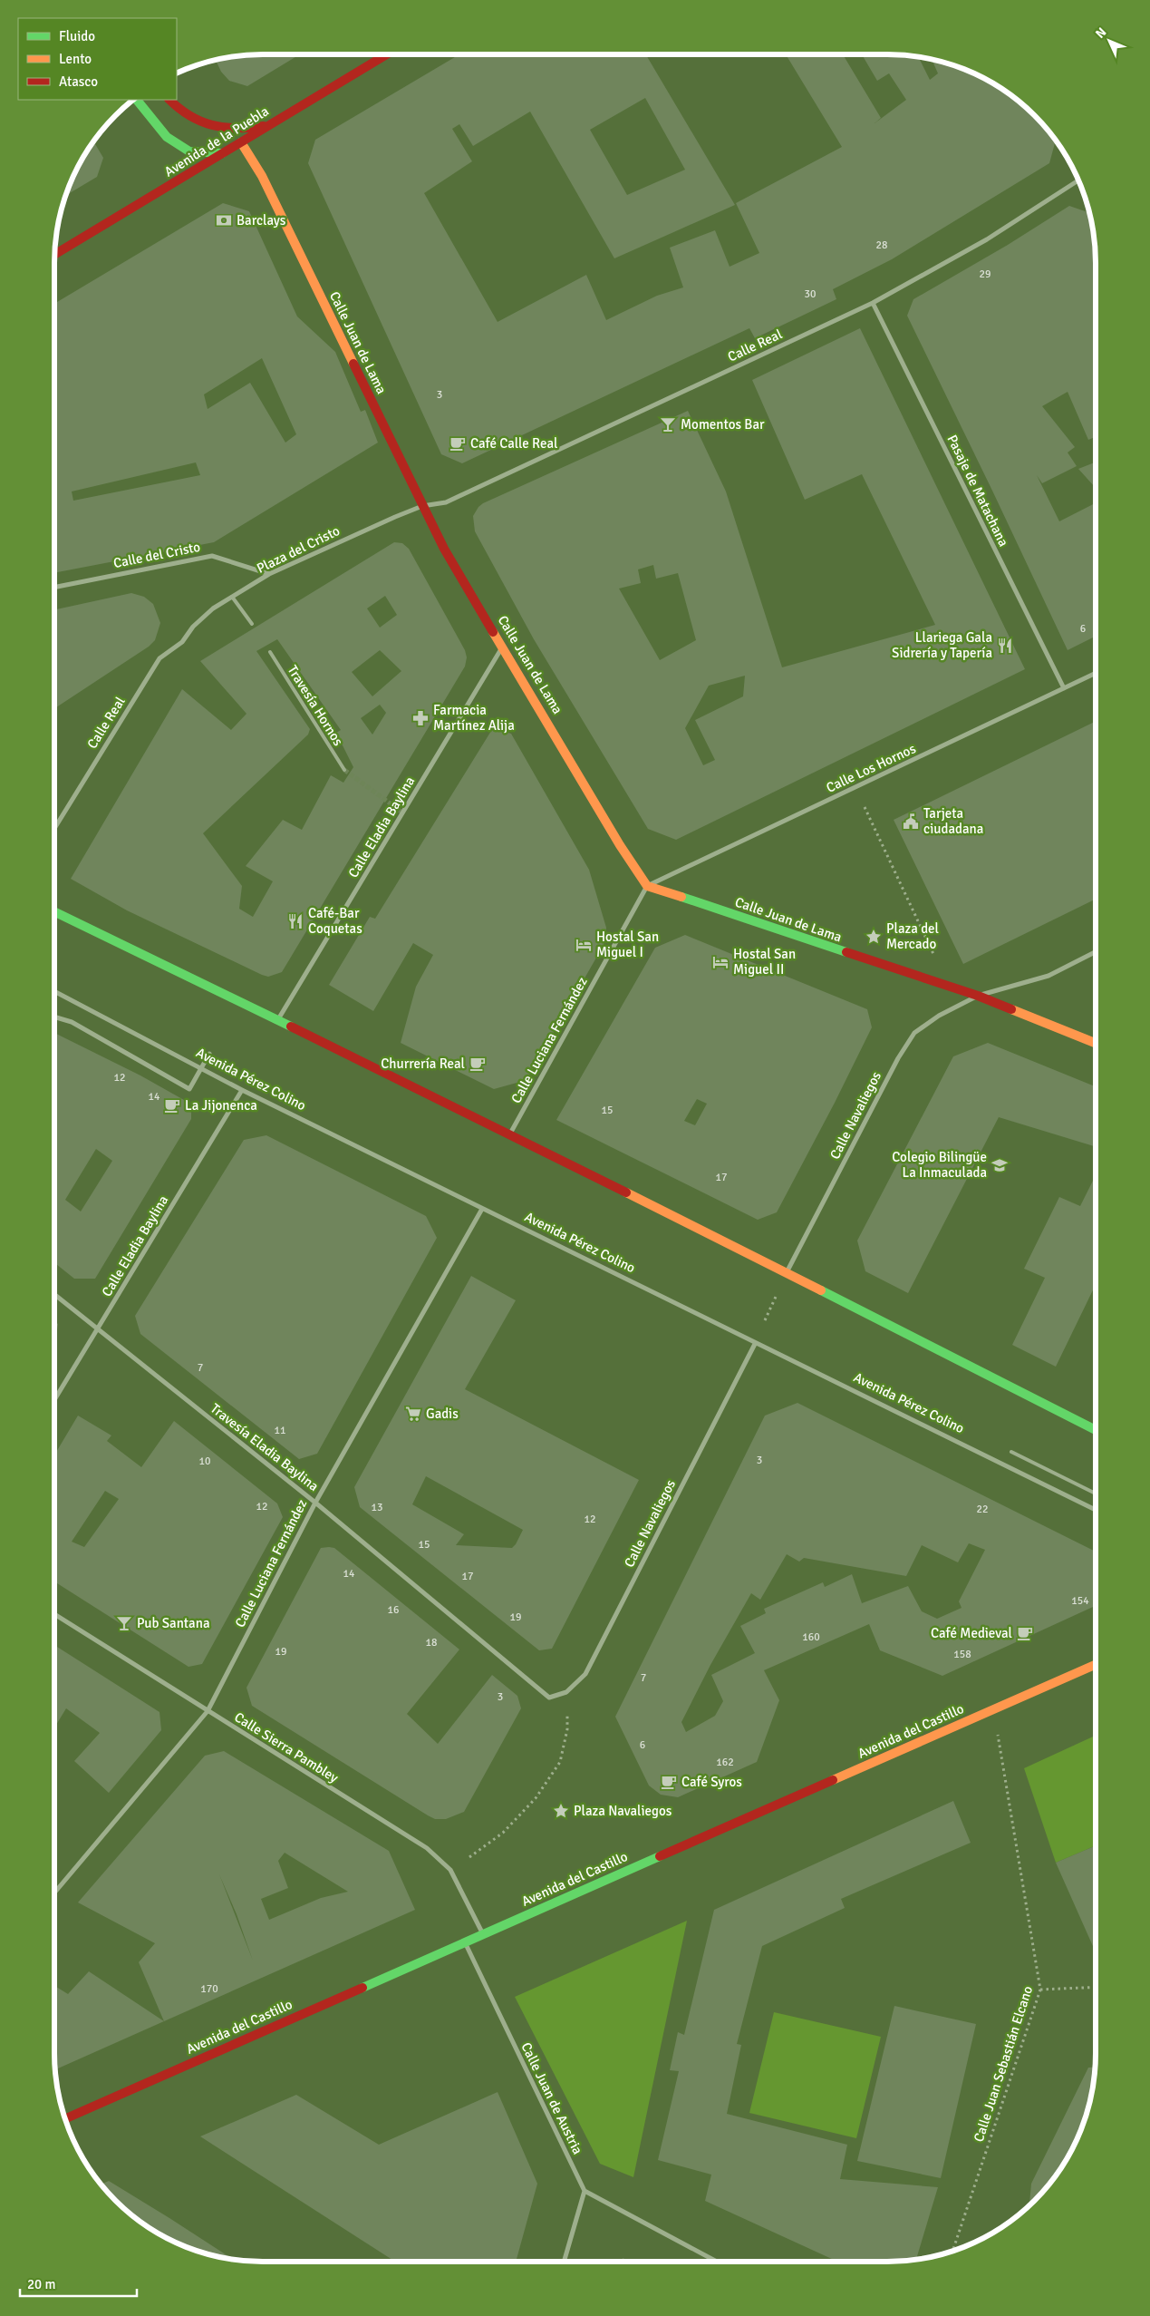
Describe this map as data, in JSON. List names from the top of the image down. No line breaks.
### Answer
{"streets":{"street":["Avenida de la Puebla","Calle Juan de Lama","Calle Real","Pasaje de Matachana","Plaza del Cristo","Calle del Cristo","Calle Los Hornos","Calle Eladia Baylina","Calle Luciana Fernández","Avenida Pérez Colino","Calle Navaliegos","Travesía Eladia Baylina","Avenida del Castillo","Calle Sierra Pambley","Calle Juan de Austria"],"lane":["Travesía Hornos"],"path":["Calle Juan Sebastián Elcano"]},"crossings":[["Avenida de la Puebla","Calle Juan de Lama"],["Calle Juan de Lama","Calle Real"],["Calle Juan de Lama","Plaza del Cristo"],["Calle Juan de Lama","Calle Los Hornos"],["Calle Juan de Lama","Calle Eladia Baylina"],["Calle Juan de Lama","Calle Luciana Fernández"],["Calle Juan de Lama","Calle Navaliegos"],["Calle Real","Pasaje de Matachana"],["Calle Real","Plaza del Cristo"],["Pasaje de Matachana","Calle Los Hornos"],["Plaza del Cristo","Calle del Cristo"],["Calle Los Hornos","Calle Luciana Fernández"],["Calle Eladia Baylina","Avenida Pérez Colino"],["Calle Eladia Baylina","Travesía Eladia Baylina"],["Calle Luciana Fernández","Avenida Pérez Colino"],["Calle Luciana Fernández","Travesía Eladia Baylina"],["Calle Luciana Fernández","Calle Sierra Pambley"],["Avenida Pérez Colino","Calle Navaliegos"],["Calle Navaliegos","Travesía Eladia Baylina"],["Avenida del Castillo","Calle Sierra Pambley"],["Avenida del Castillo","Calle Juan Sebastián Elcano"],["Avenida del Castillo","Calle Juan de Austria"]],"places":{"bank":["Barclays"],"bar":["Momentos Bar","Pub Santana"],"cafe":["Café Calle Real","Churrería Real","La Jijonenca","Café Medieval","Café Syros"],"restaurant":["Llariega Gala Sidrería y Tapería","Café-Bar Coquetas"],"pharmacy":["Farmacia Martínez Alija"],"public building":["Tarjeta ciudadana"],"place":["Plaza del Mercado","Plaza Navaliegos"],"hotel":["Hostal San Miguel I","Hostal San Miguel II"],"school or university":["Colegio Bilingüe La Inmaculada"],"supermarket":["Gadis"]},"house_numbers":["28","29","30","3","6","12","14","15","17","7","11","3","10","12","13","22","12","15","14","17","154","16","19","160","18","19","158","7","3","6","162","170"],"legend":["Fluido","Lento","Atasco"],"scale_bar":"20 m","north":"top left"}
